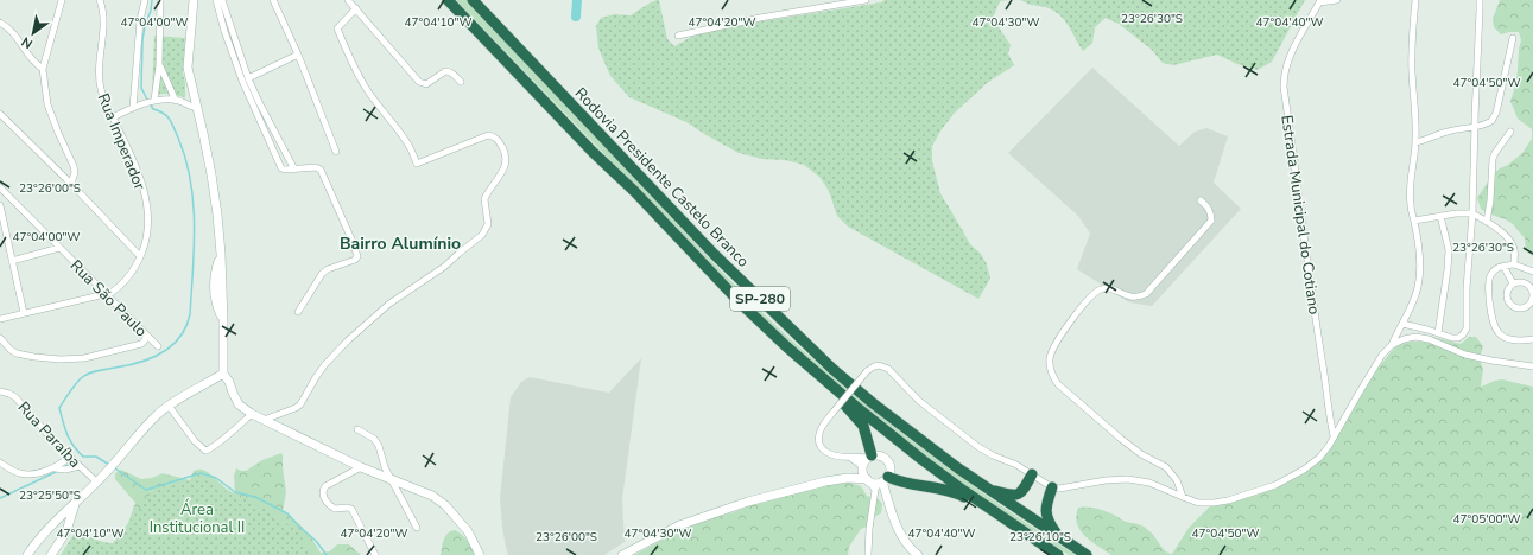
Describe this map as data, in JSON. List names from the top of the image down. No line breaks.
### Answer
{"streets":{"highway":["Rodovia Presidente Castelo Branco","SP-280"],"street":["Rua Imperador","Estrada Municipal do Cotiano","Rua São Paulo","Rua Paraíba"]},"crossings":[["Rua Imperador","Rua São Paulo"]],"districts":["Bairro Alumínio"],"parks":["Área Institucional II"],"north":"bottom left","coordinates":["23°26'30\"S","47°04'00\"W","47°04'10\"W","47°04'20\"W","47°04'30\"W","47°04'40\"W","47°04'50\"W","23°26'00\"S","23°25'50\"S","47°05'00\"W","23°26'10\"S"]}
